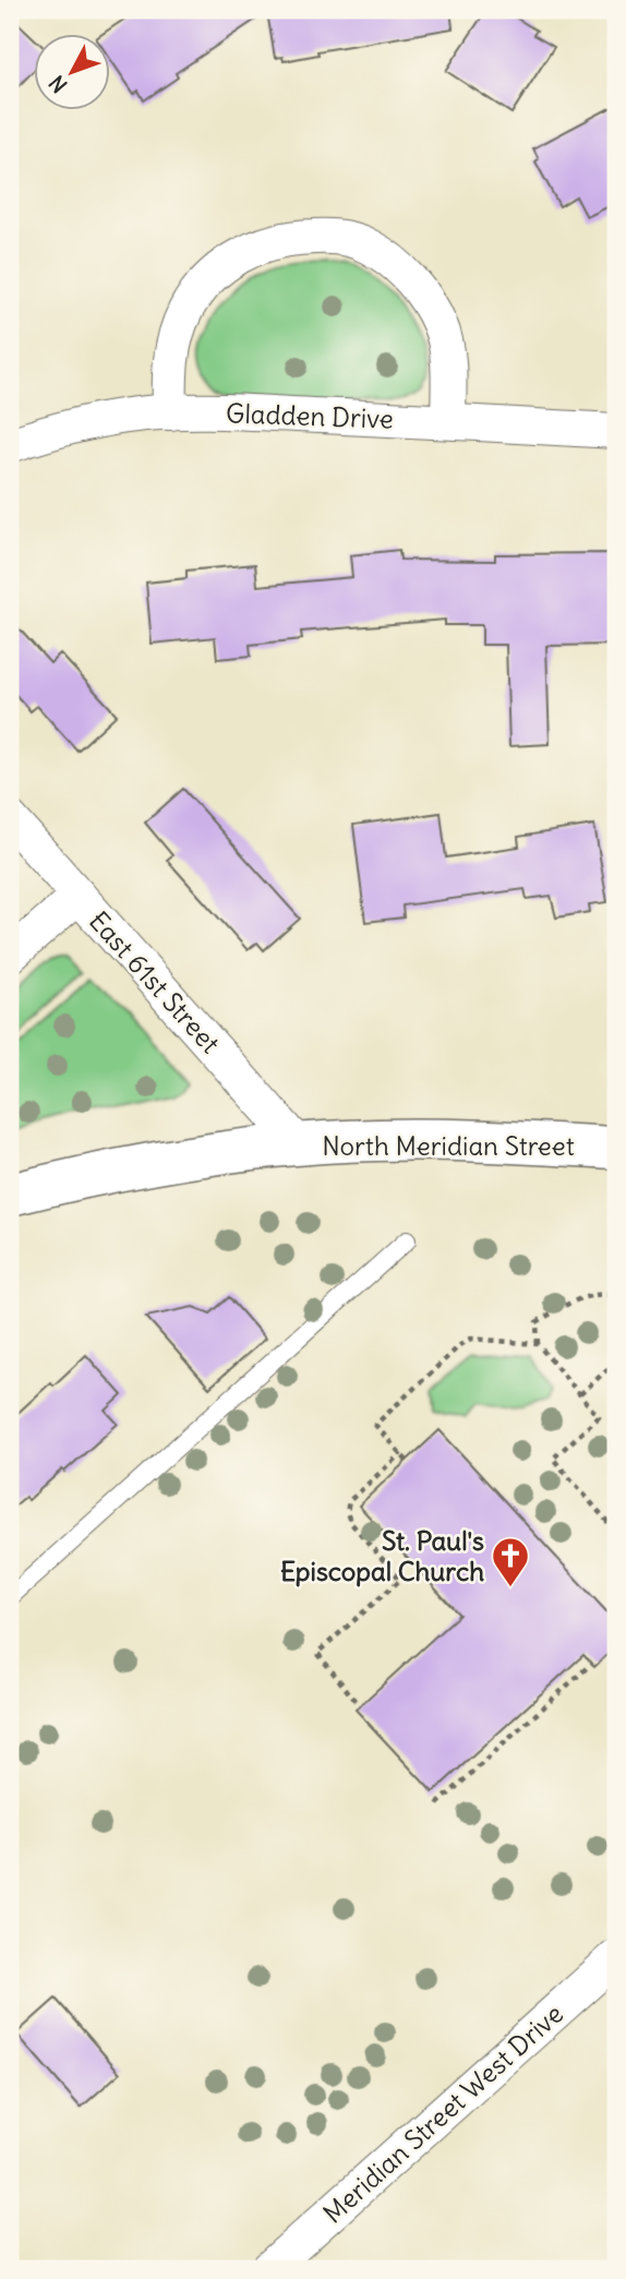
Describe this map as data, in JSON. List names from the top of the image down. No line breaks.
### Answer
{"streets":{"main road":["North Meridian Street"],"street":["Gladden Drive","East 61st Street","Meridian Street West Drive"]},"crossings":[["East 61st Street","North Meridian Street"]],"places":{"church":["St. Paul's Episcopal Church"]},"north":"bottom left"}
